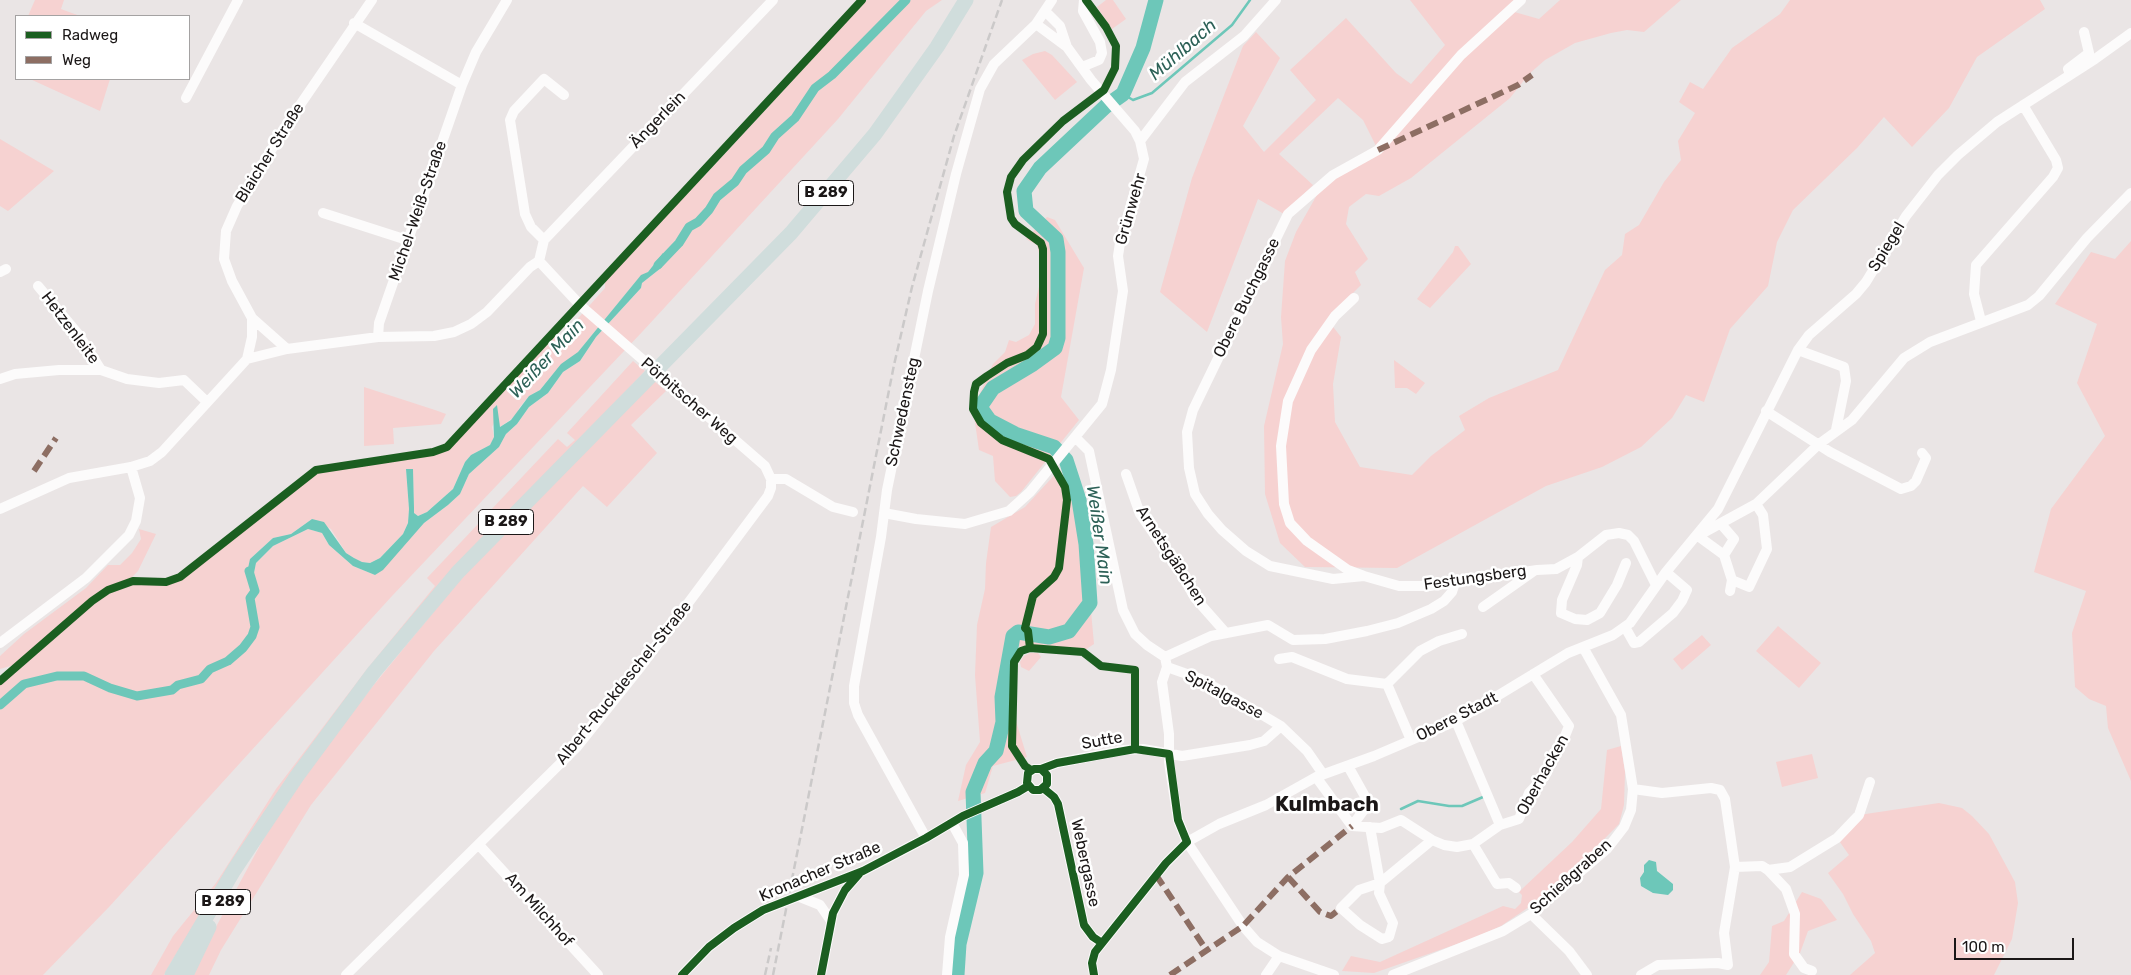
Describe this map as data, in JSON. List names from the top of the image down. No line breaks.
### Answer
{"streets":{"highway":["B 289"],"street":["Ängerlein","Blaicher Straße","Grünwehr","Michel-Weiß-Straße","Spiegel","Obere Buchgasse","Hetzenleite","Pörbitscher Weg","Schwedensteg","Arnetsgäßchen","Festungsberg","Albert-Ruckdeschel-Straße","Spitalgasse","Obere Stadt","Sutte","Oberhacken","Webergasse","Kronacher Straße","Schießgraben","Am Milchhof"]},"crossings":[["Grünwehr","Spitalgasse"],["Spiegel","Festungsberg"],["Spiegel","Obere Stadt"],["Obere Buchgasse","Festungsberg"],["Pörbitscher Weg","Albert-Ruckdeschel-Straße"],["Schwedensteg","Kronacher Straße"],["Albert-Ruckdeschel-Straße","Am Milchhof"],["Spitalgasse","Obere Stadt"],["Spitalgasse","Sutte"],["Obere Stadt","Oberhacken"],["Obere Stadt","Webergasse"],["Obere Stadt","Schießgraben"],["Sutte","Webergasse"]],"districts":["Kulmbach"],"water":["Mühlbach","Weißer Main"],"legend":["Radweg","Weg"],"scale_bar":"100 m"}
